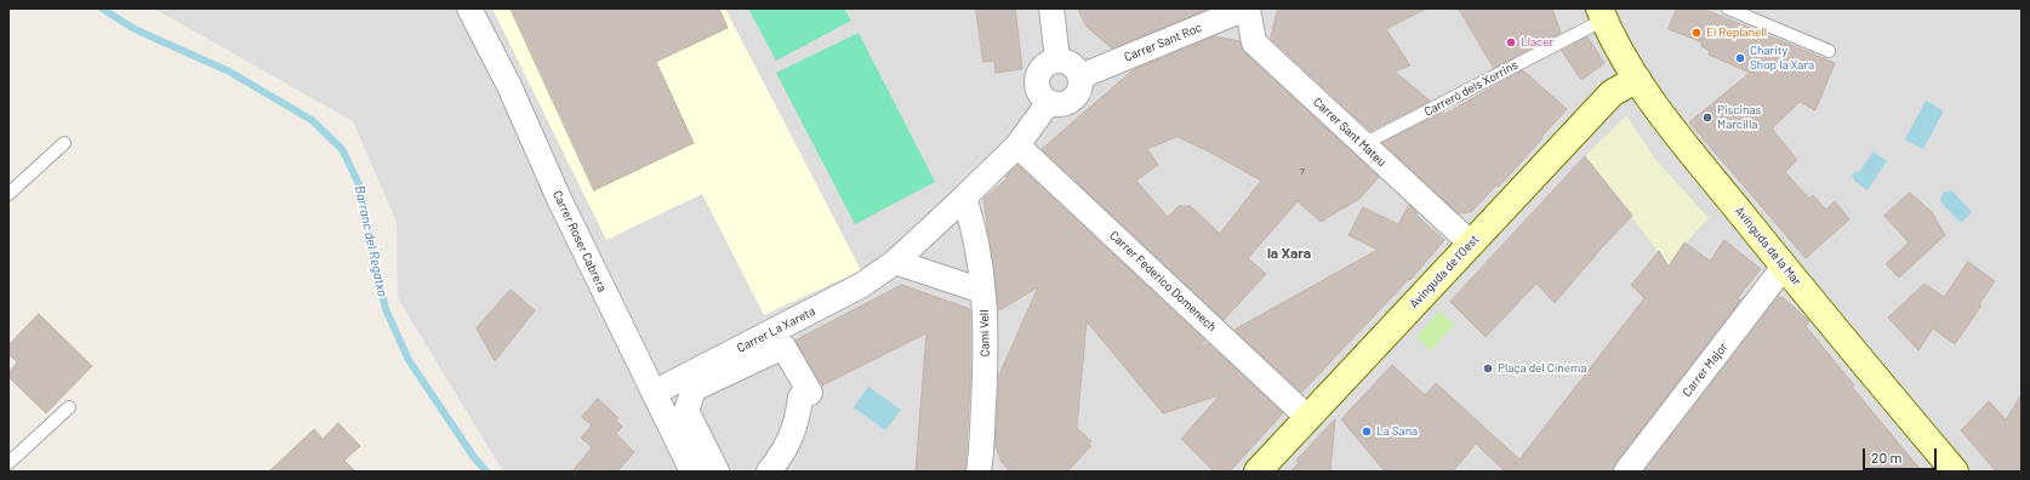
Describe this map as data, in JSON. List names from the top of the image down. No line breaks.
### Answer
{"streets":{"main road":["Avinguda de la Mar","Avinguda de l'Oest"],"street":["Carrer Sant Roc","Carrer Sant Mateu","Carrer Roser Cabrera","Carrer Federico Domenech","Carrer La Xareta","Camí Vell","Carrer Major"],"lane":["Carreró dels Xorrins"]},"crossings":[["Carrer Sant Roc","Carrer Sant Mateu"],["Carrer Sant Roc","Carrer La Xareta"],["Carreró dels Xorrins","Carrer Sant Mateu"],["Carreró dels Xorrins","Avinguda de la Mar"],["Carrer Sant Mateu","Avinguda de l'Oest"],["Carrer Roser Cabrera","Carrer La Xareta"],["Avinguda de la Mar","Avinguda de l'Oest"],["Avinguda de la Mar","Carrer Major"],["Avinguda de l'Oest","Carrer Federico Domenech"],["Carrer Federico Domenech","Carrer La Xareta"],["Carrer La Xareta","Camí Vell"]],"districts":["la Xara"],"water":["Barranc del Regatxo"],"places":["El Replanell","Llacer","Charity Shop la Xara","Piscinas Marcilla","Plaça del Cinema","La Sana"],"house_numbers":["7"],"scale_bar":"20 m"}
